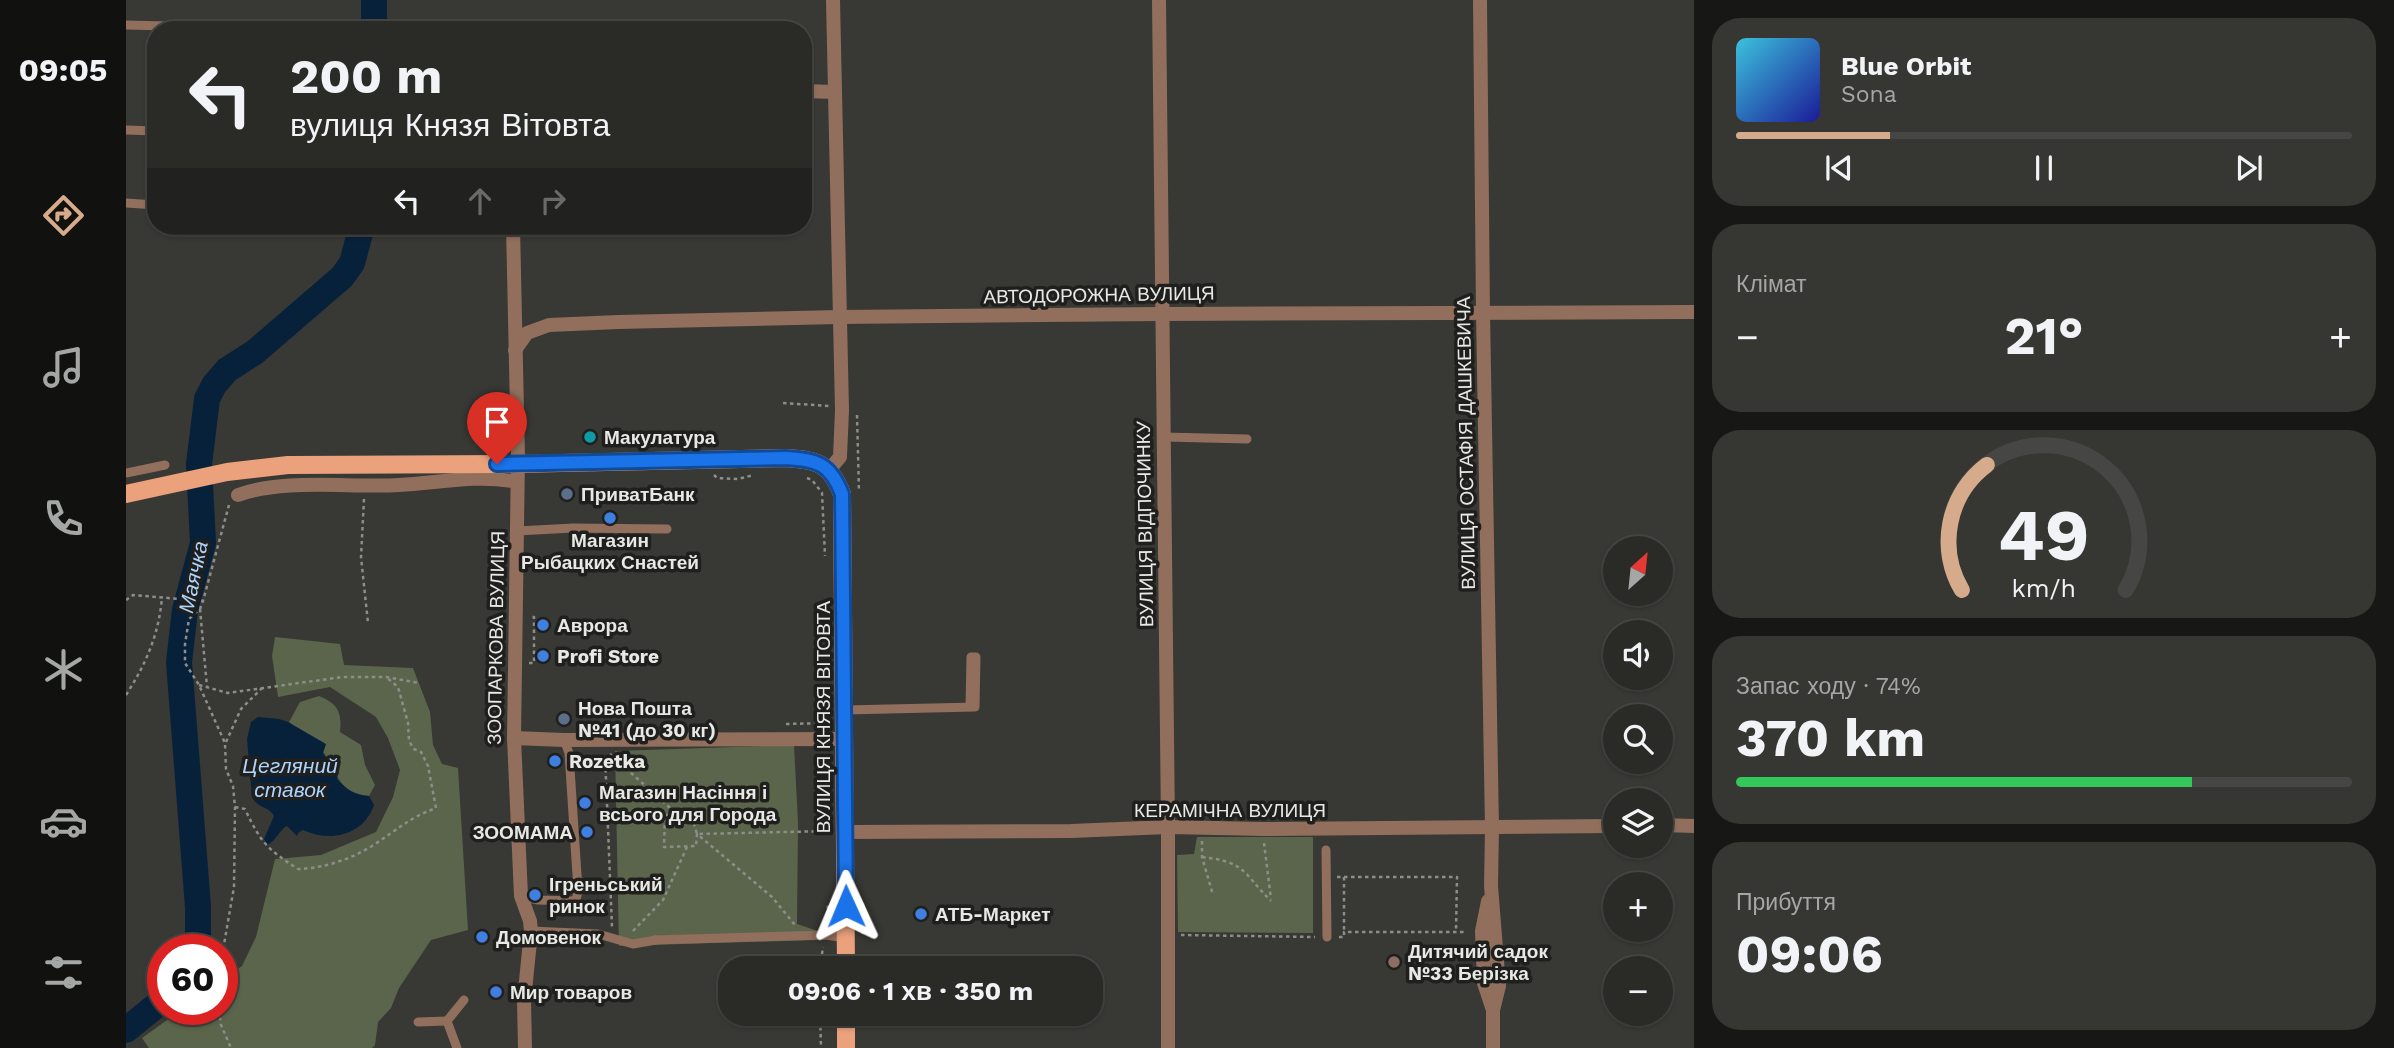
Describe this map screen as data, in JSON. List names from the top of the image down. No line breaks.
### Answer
{"streets":{"main road":["ВУЛИЦЯ КНЯЗЯ ВІТОВТА"],"street":["АВТОДОРОЖНА ВУЛИЦЯ","ВУЛИЦЯ ОСТАФІЯ ДАШКЕВИЧА","ВУЛИЦЯ ВІДПОЧИНКУ","ЗООПАРКОВА ВУЛИЦЯ","КЕРАМІЧНА ВУЛИЦЯ"]},"crossings":[["АВТОДОРОЖНА ВУЛИЦЯ","ВУЛИЦЯ ОСТАФІЯ ДАШКЕВИЧА"],["АВТОДОРОЖНА ВУЛИЦЯ","ВУЛИЦЯ ВІДПОЧИНКУ"],["АВТОДОРОЖНА ВУЛИЦЯ","ЗООПАРКОВА ВУЛИЦЯ"],["ВУЛИЦЯ ОСТАФІЯ ДАШКЕВИЧА","КЕРАМІЧНА ВУЛИЦЯ"],["ВУЛИЦЯ ВІДПОЧИНКУ","КЕРАМІЧНА ВУЛИЦЯ"],["ВУЛИЦЯ КНЯЗЯ ВІТОВТА","КЕРАМІЧНА ВУЛИЦЯ"]],"water":["Маячка","Цегляний ставок"],"places":["Макулатура","ПриватБанк","Магазин Рыбацких Снастей","Аврора","Profi Store","Нова Пошта №41 (до 30 кг)","Rozetka","Магазин Насіння і всього для Города","ЗООМАМА","Ігреньський ринок","АТБ-Маркет","Домовенок","Дитячий садок №33 Берізка","Мир товаров"],"north":"top right","page":{"tabs":"09:05","turn":["200 m","вулиця Князя Вітовта"],"song":["Blue Orbit","Sona"],"tile":["Клімат",["Запас ходу · 74%","370 km"],["Прибуття","09:06"]],"heat":["−","21°","+"],"map_buttons":["+","−"],"limit":"60","trip":"09:06 · 1 хв · 350 m","gauge":["49","km/h"]}}
